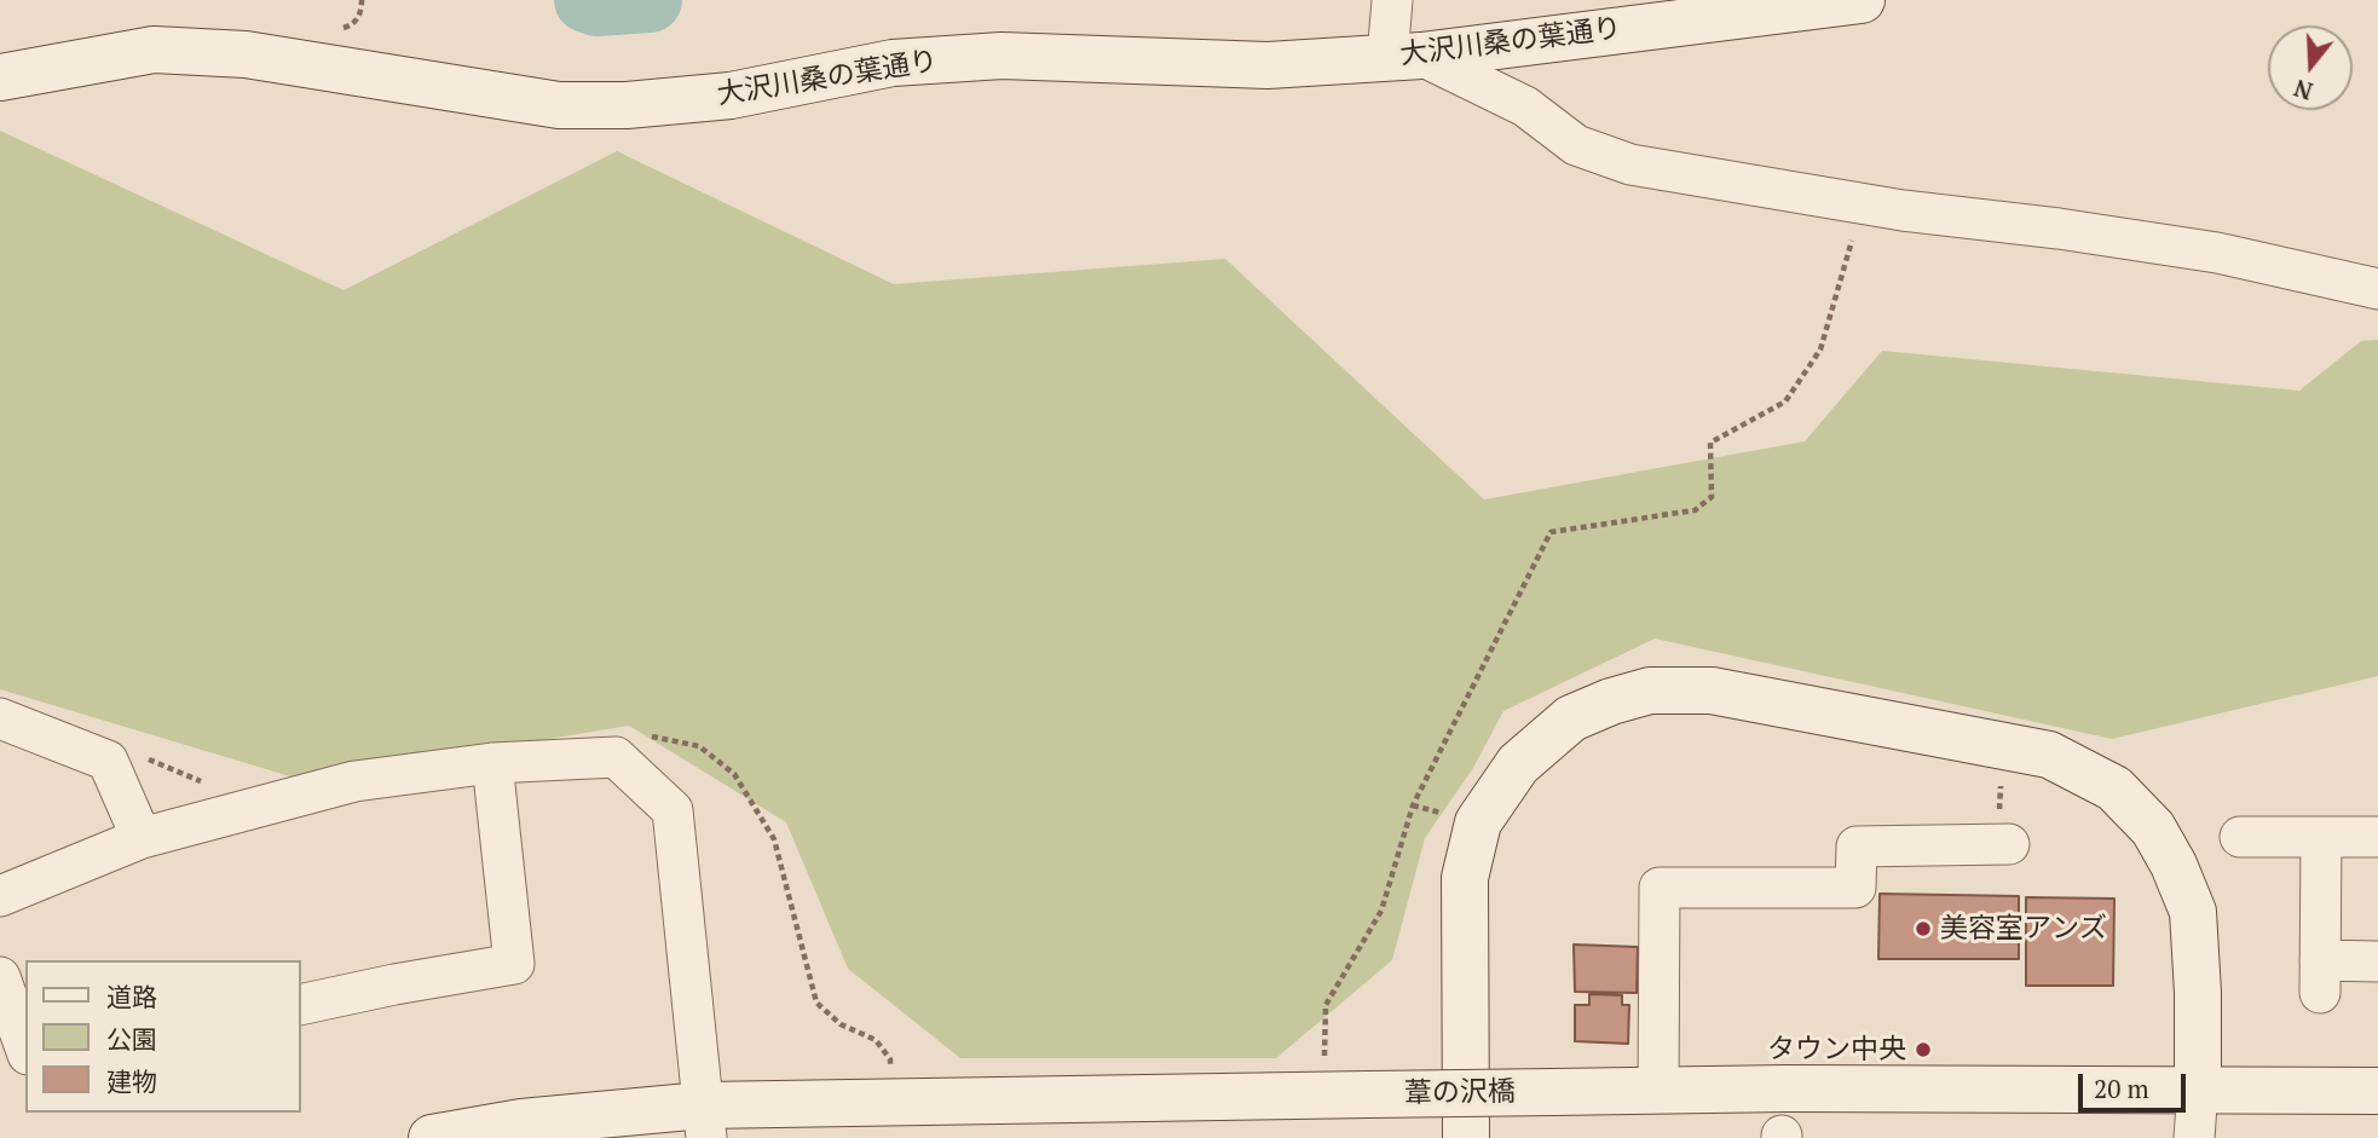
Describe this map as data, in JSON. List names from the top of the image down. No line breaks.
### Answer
{"streets":{"street":["大沢川桑の葉通り","葦の沢橋"]},"places":["美容室アンズ","タウン中央"],"legend":["道路","公園","建物"],"scale_bar":"20 m","north":"bottom"}
